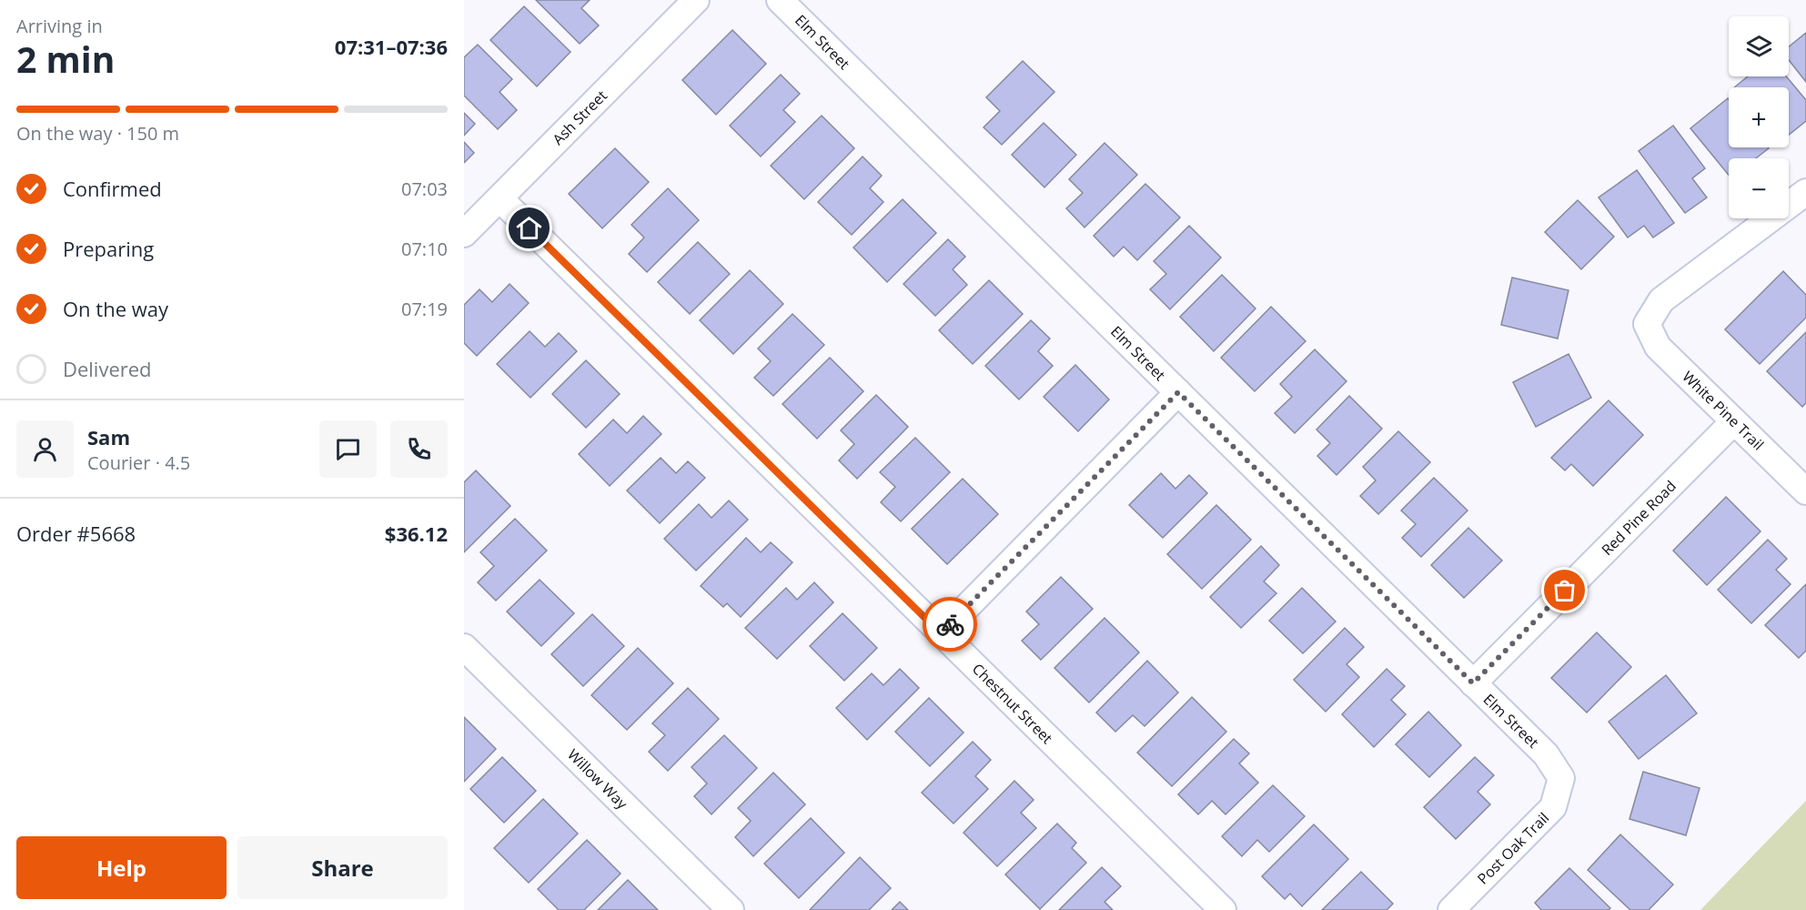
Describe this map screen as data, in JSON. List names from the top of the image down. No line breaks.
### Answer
{"streets":{"street":["Elm Street","Ash Street","White Pine Trail","Red Pine Road","Chestnut Street","Willow Way","Post Oak Trail"]},"crossings":[["Elm Street","Red Pine Road"],["Elm Street","Post Oak Trail"],["Ash Street","Chestnut Street"],["White Pine Trail","Red Pine Road"]],"page":{"heading":["2 min","Arriving in","07:31–07:36"],"panel":["Sam","Courier · 4.5","Order #5668","$36.12"],"map_buttons":["+","−"],"bar":"On the way · 150 m","list":[["Confirmed","07:03"],["Preparing","07:10"],["On the way","07:19"],"Delivered"],"buttons":["Help","Share"]}}
